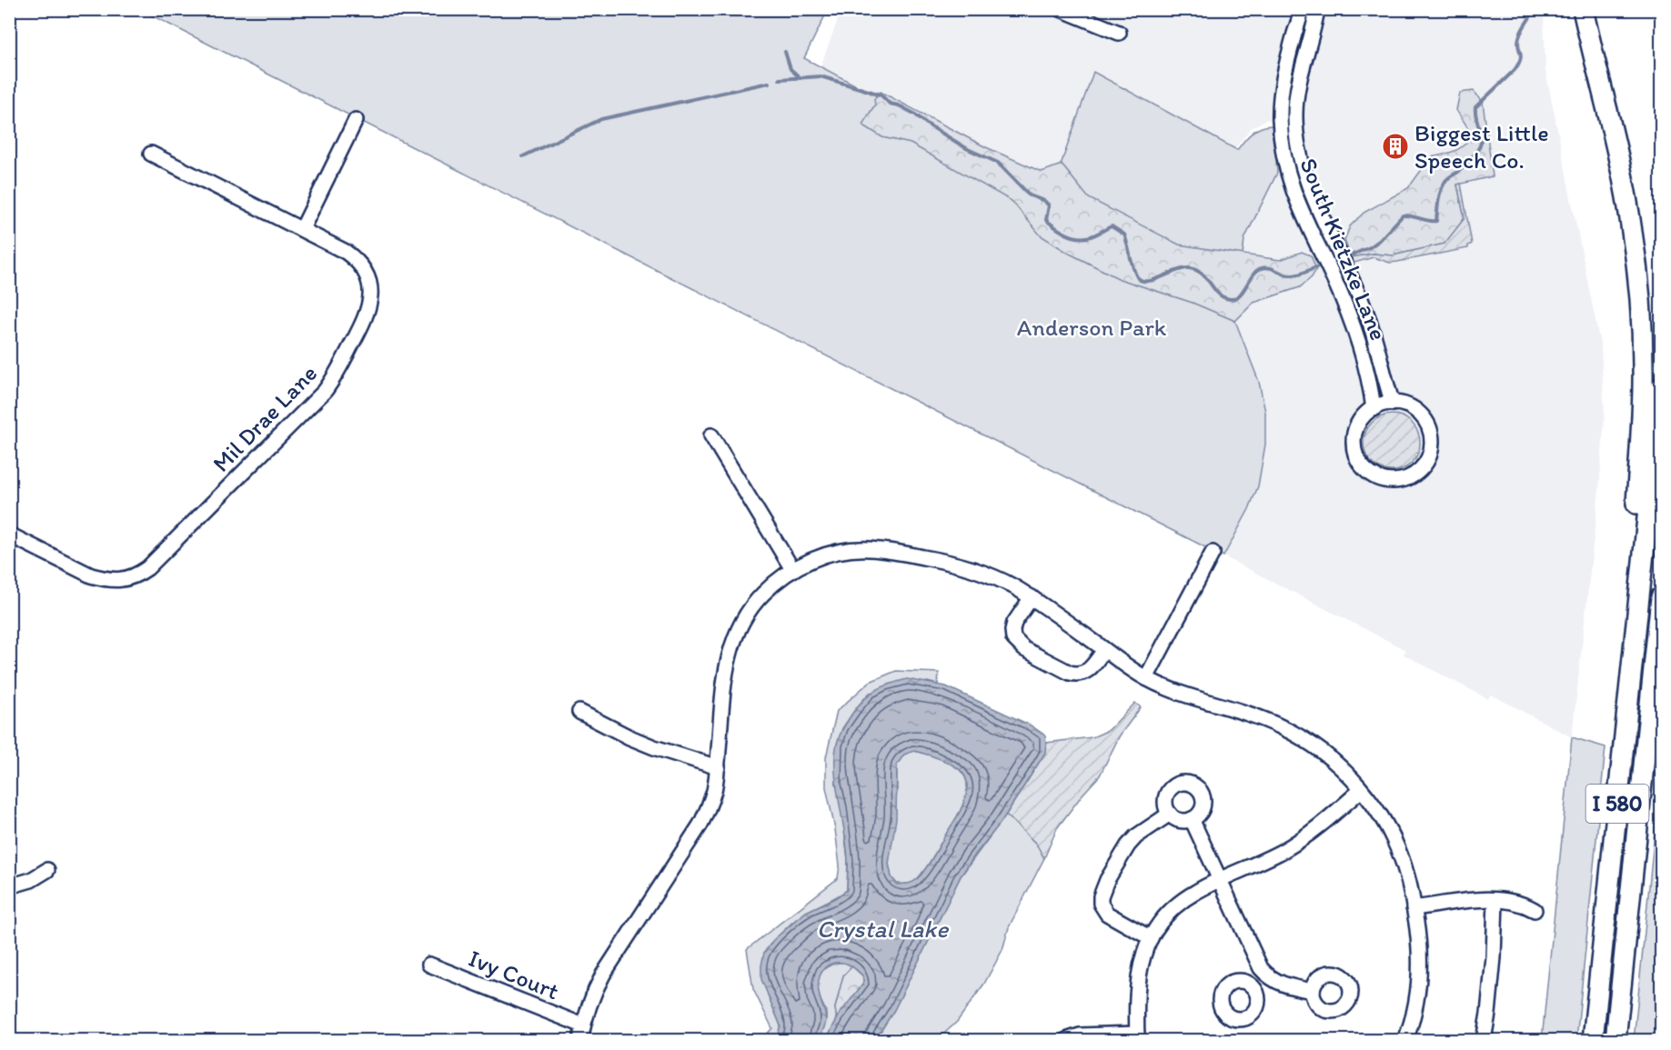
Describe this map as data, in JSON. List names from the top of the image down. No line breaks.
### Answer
{"streets":{"highway":["I 580"],"street":["South Kietzke Lane","Mil Drae Lane","Ivy Court"]},"water":["Crystal Lake"],"parks":["Anderson Park"],"places":{"building":["Biggest Little Speech Co."]}}
